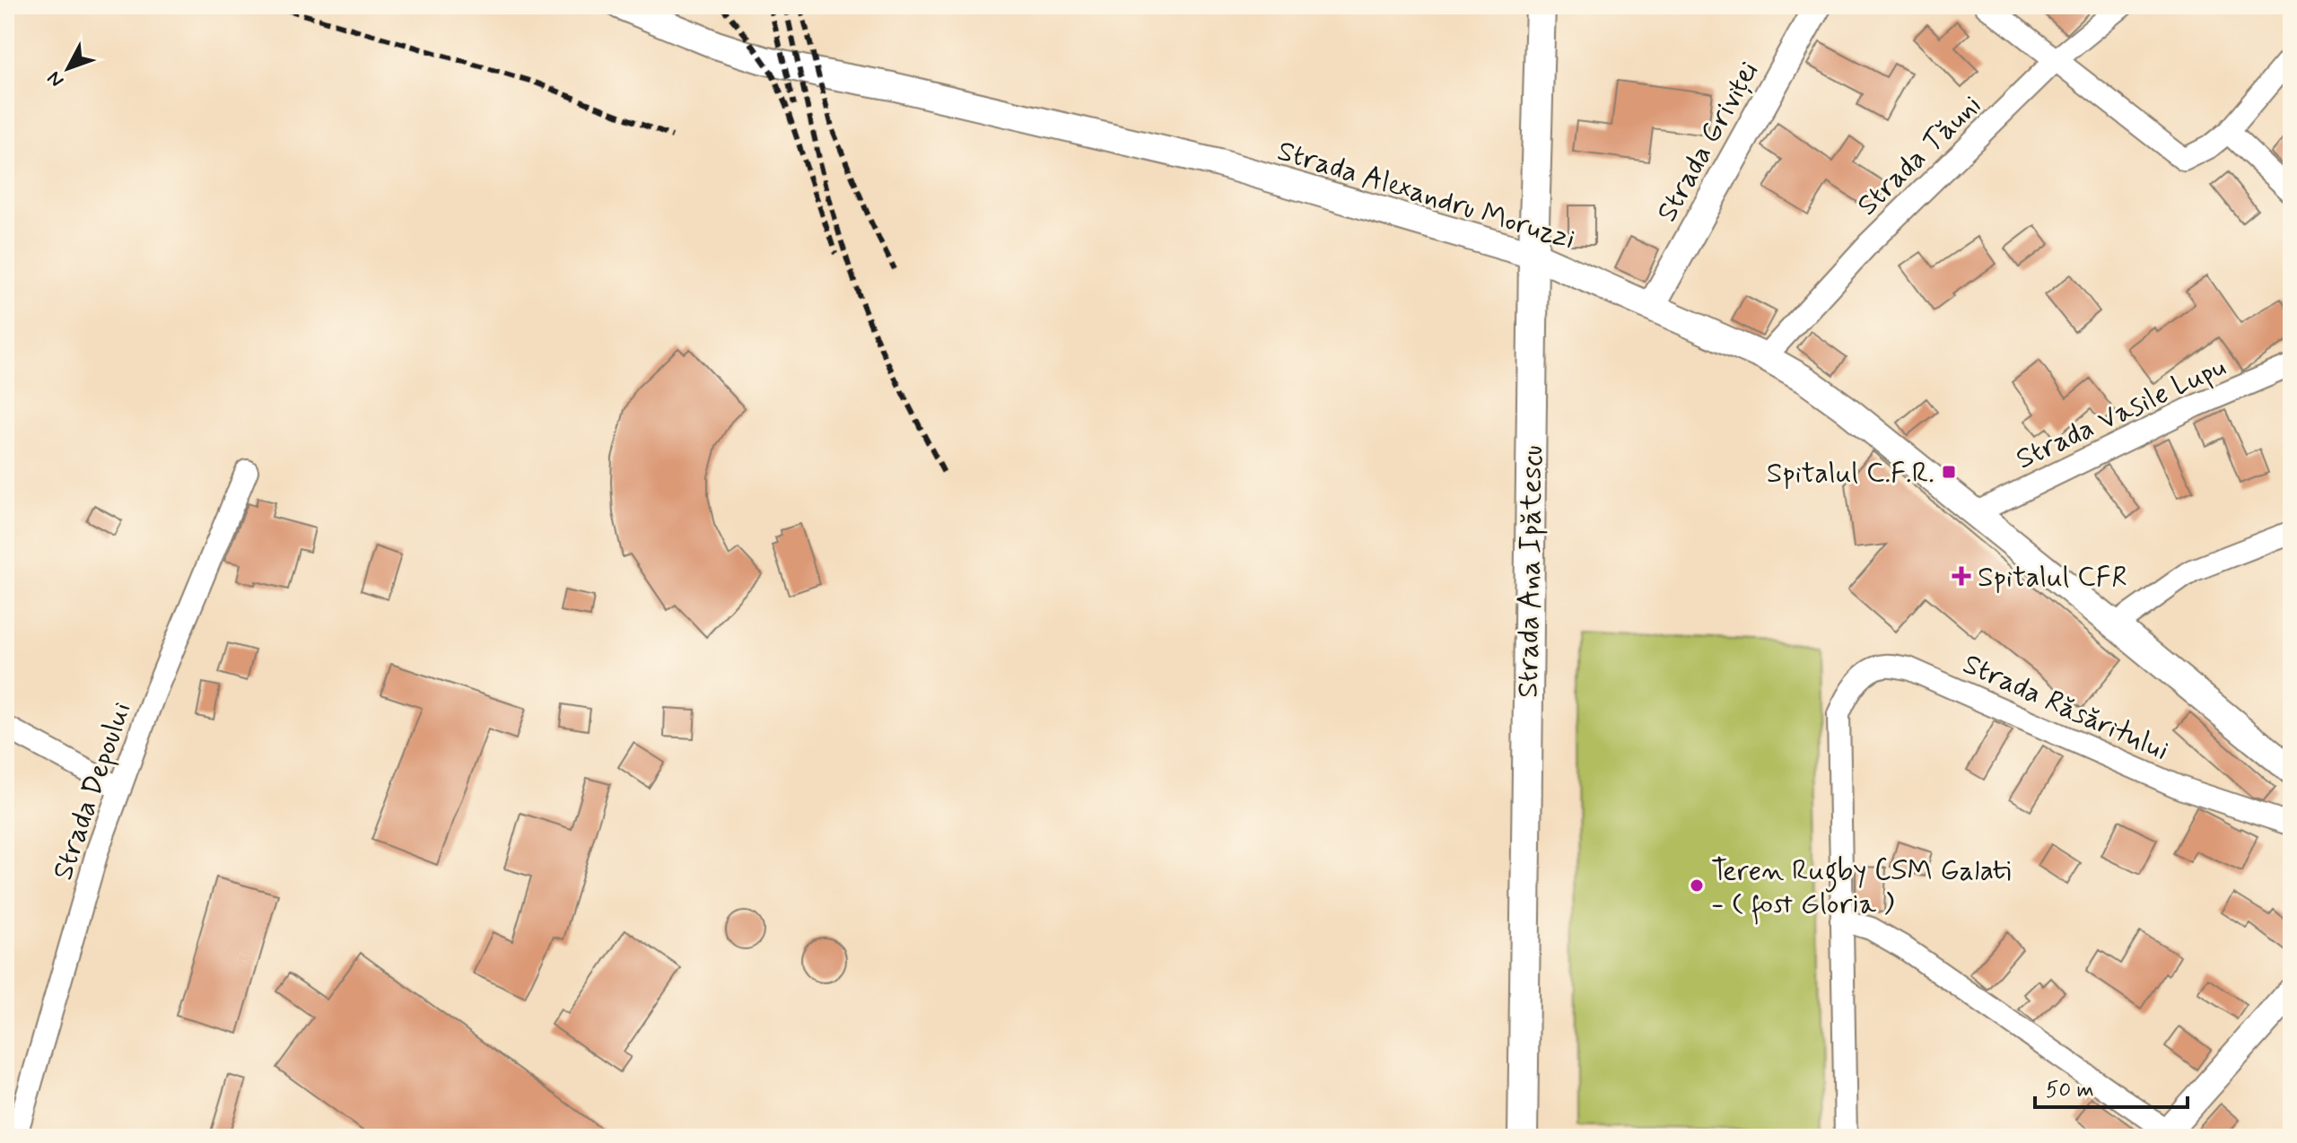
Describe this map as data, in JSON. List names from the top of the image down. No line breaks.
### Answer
{"streets":{"main road":["Strada Ana Ipătescu"],"street":["Strada Griviței","Strada Tăuni","Strada Alexandru Moruzzi","Strada Vasile Lupu","Strada Răsăritului","Strada Depoului"]},"crossings":[["Strada Griviței","Strada Alexandru Moruzzi"],["Strada Tăuni","Strada Alexandru Moruzzi"],["Strada Alexandru Moruzzi","Strada Vasile Lupu"],["Strada Alexandru Moruzzi","Strada Ana Ipătescu"]],"places":{"transit":["Spitalul C.F.R."],"health":["Spitalul CFR"],"other":["Teren Rugby CSM Galati - ( fost Gloria )"]},"scale_bar":"50 m","north":"bottom left"}
